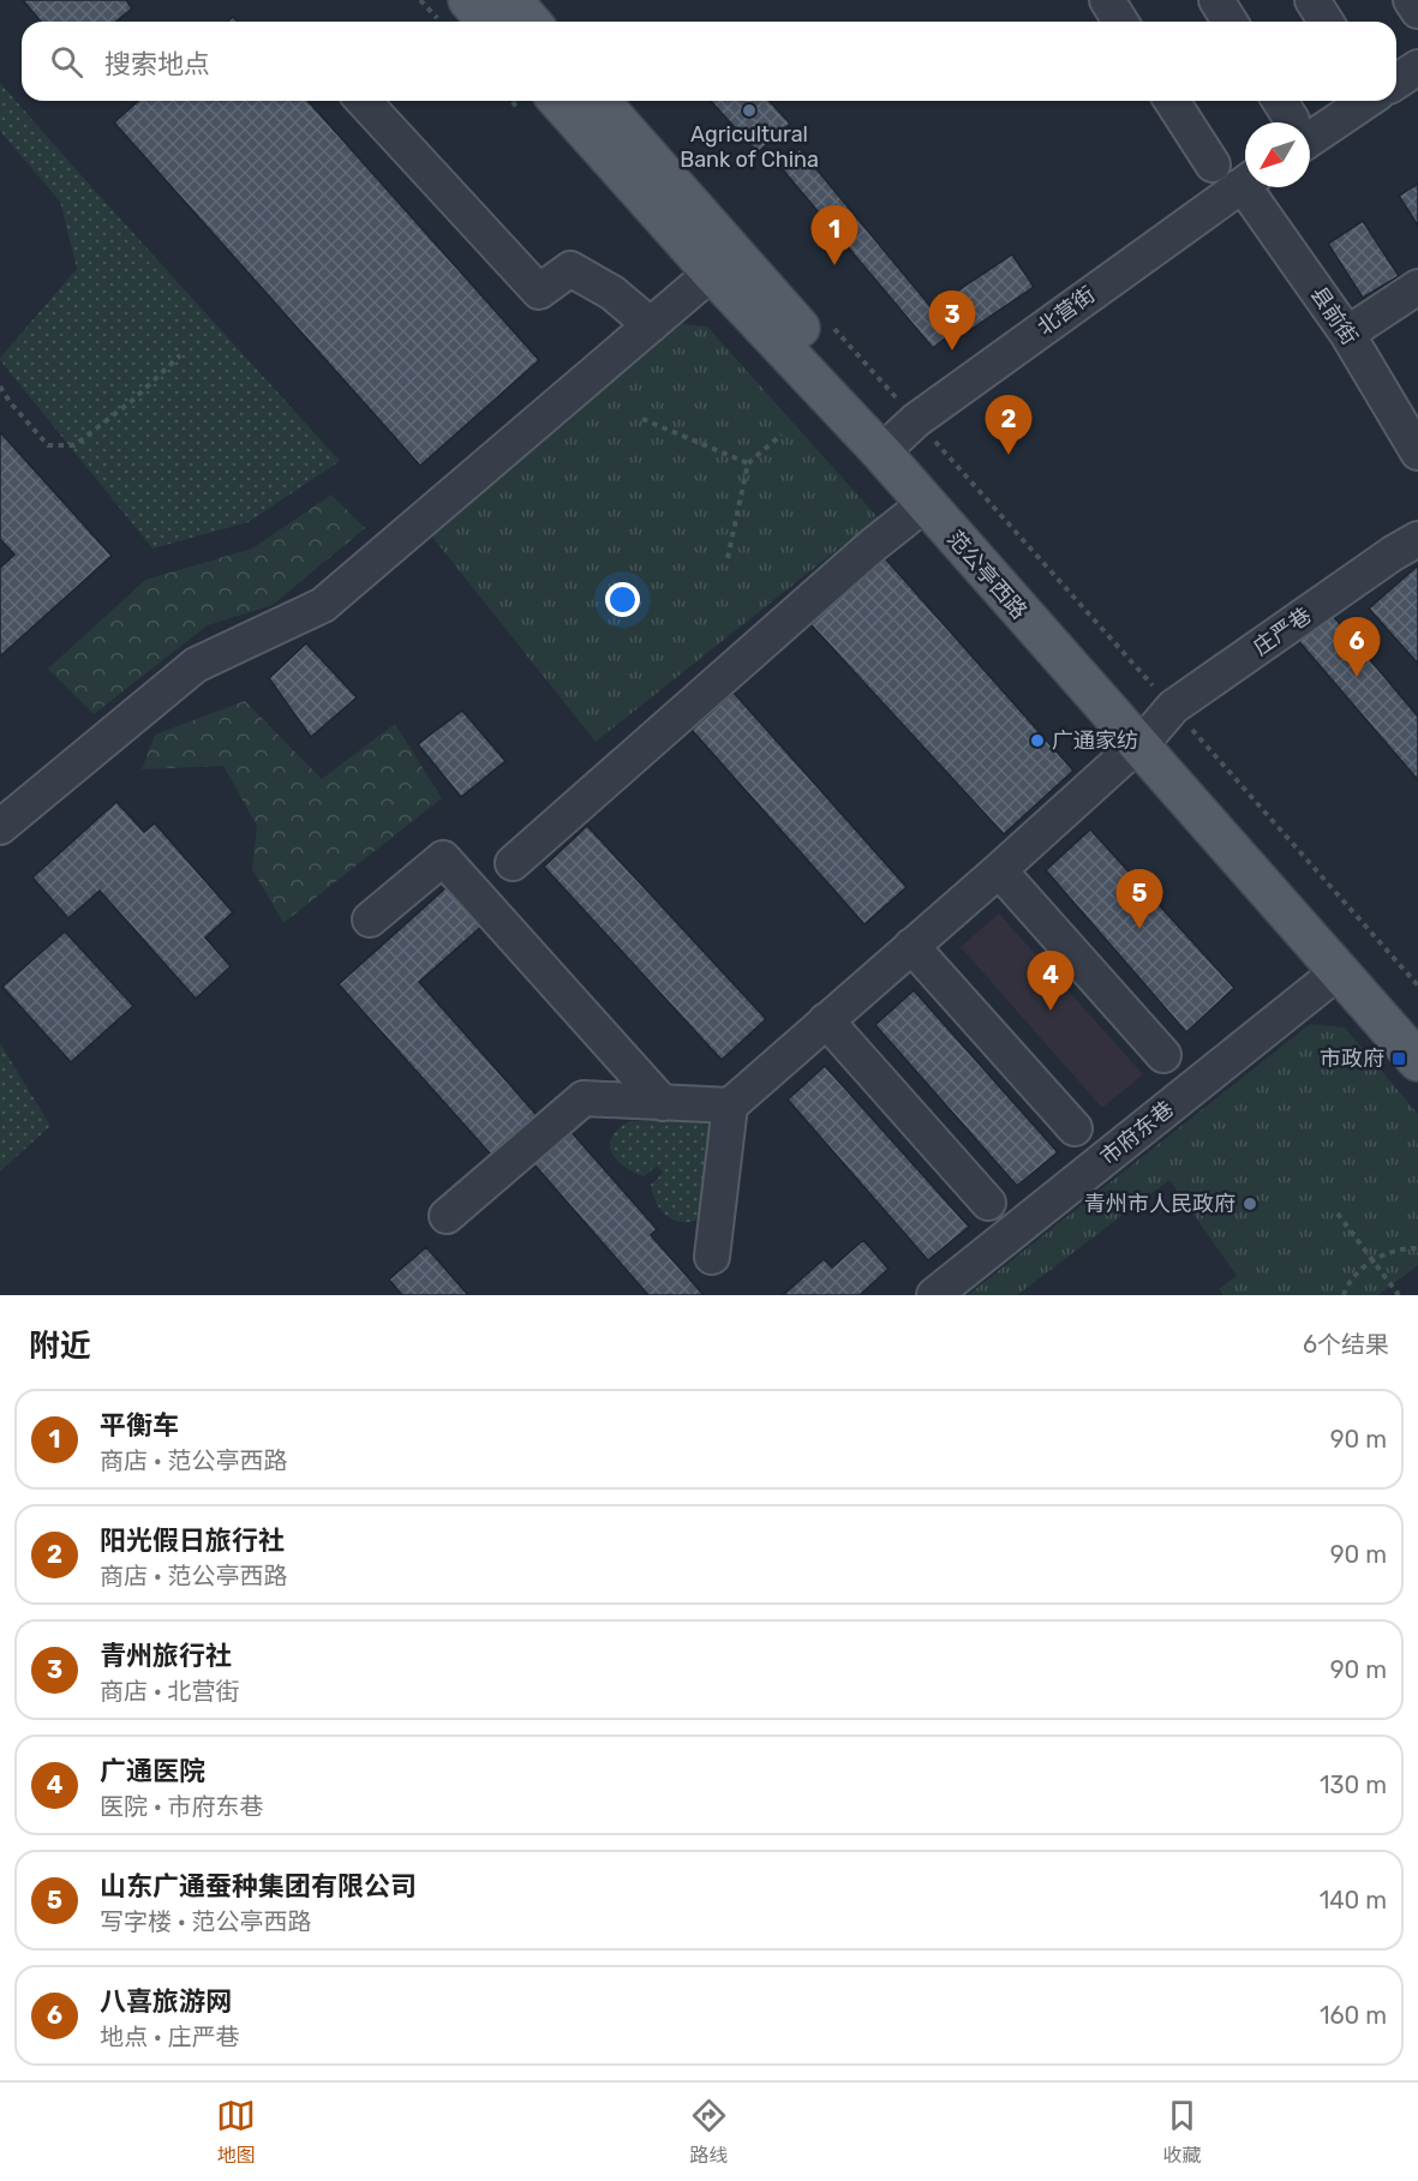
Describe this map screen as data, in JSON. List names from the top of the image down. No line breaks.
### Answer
{"streets":{"main road":["范公亭西路"],"street":["北营街","县前街","庄严巷","市府东巷"]},"crossings":[["北营街","范公亭西路"],["范公亭西路","庄严巷"],["范公亭西路","市府东巷"]],"places":{"other":["Agricultural Bank of China","广通家纺","青州市人民政府"],"transit":["市政府"]},"north":"bottom left","page":{"search":"搜索地点","pins":["1","3","2","6","5","4"],"heading":["附近","6个结果"],"list":[{"mark":"1","name":"平衡车","note":"商店 · 范公亭西路","value":"90 m"},{"mark":"2","name":"阳光假日旅行社","note":"商店 · 范公亭西路","value":"90 m"},{"mark":"3","name":"青州旅行社","note":"商店 · 北营街","value":"90 m"},{"mark":"4","name":"广通医院","note":"医院 · 市府东巷","value":"130 m"},{"mark":"5","name":"山东广通蚕种集团有限公司","note":"写字楼 · 范公亭西路","value":"140 m"},{"mark":"6","name":"八喜旅游网","note":"地点 · 庄严巷","value":"160 m"}],"nav":["地图","路线","收藏"]}}
